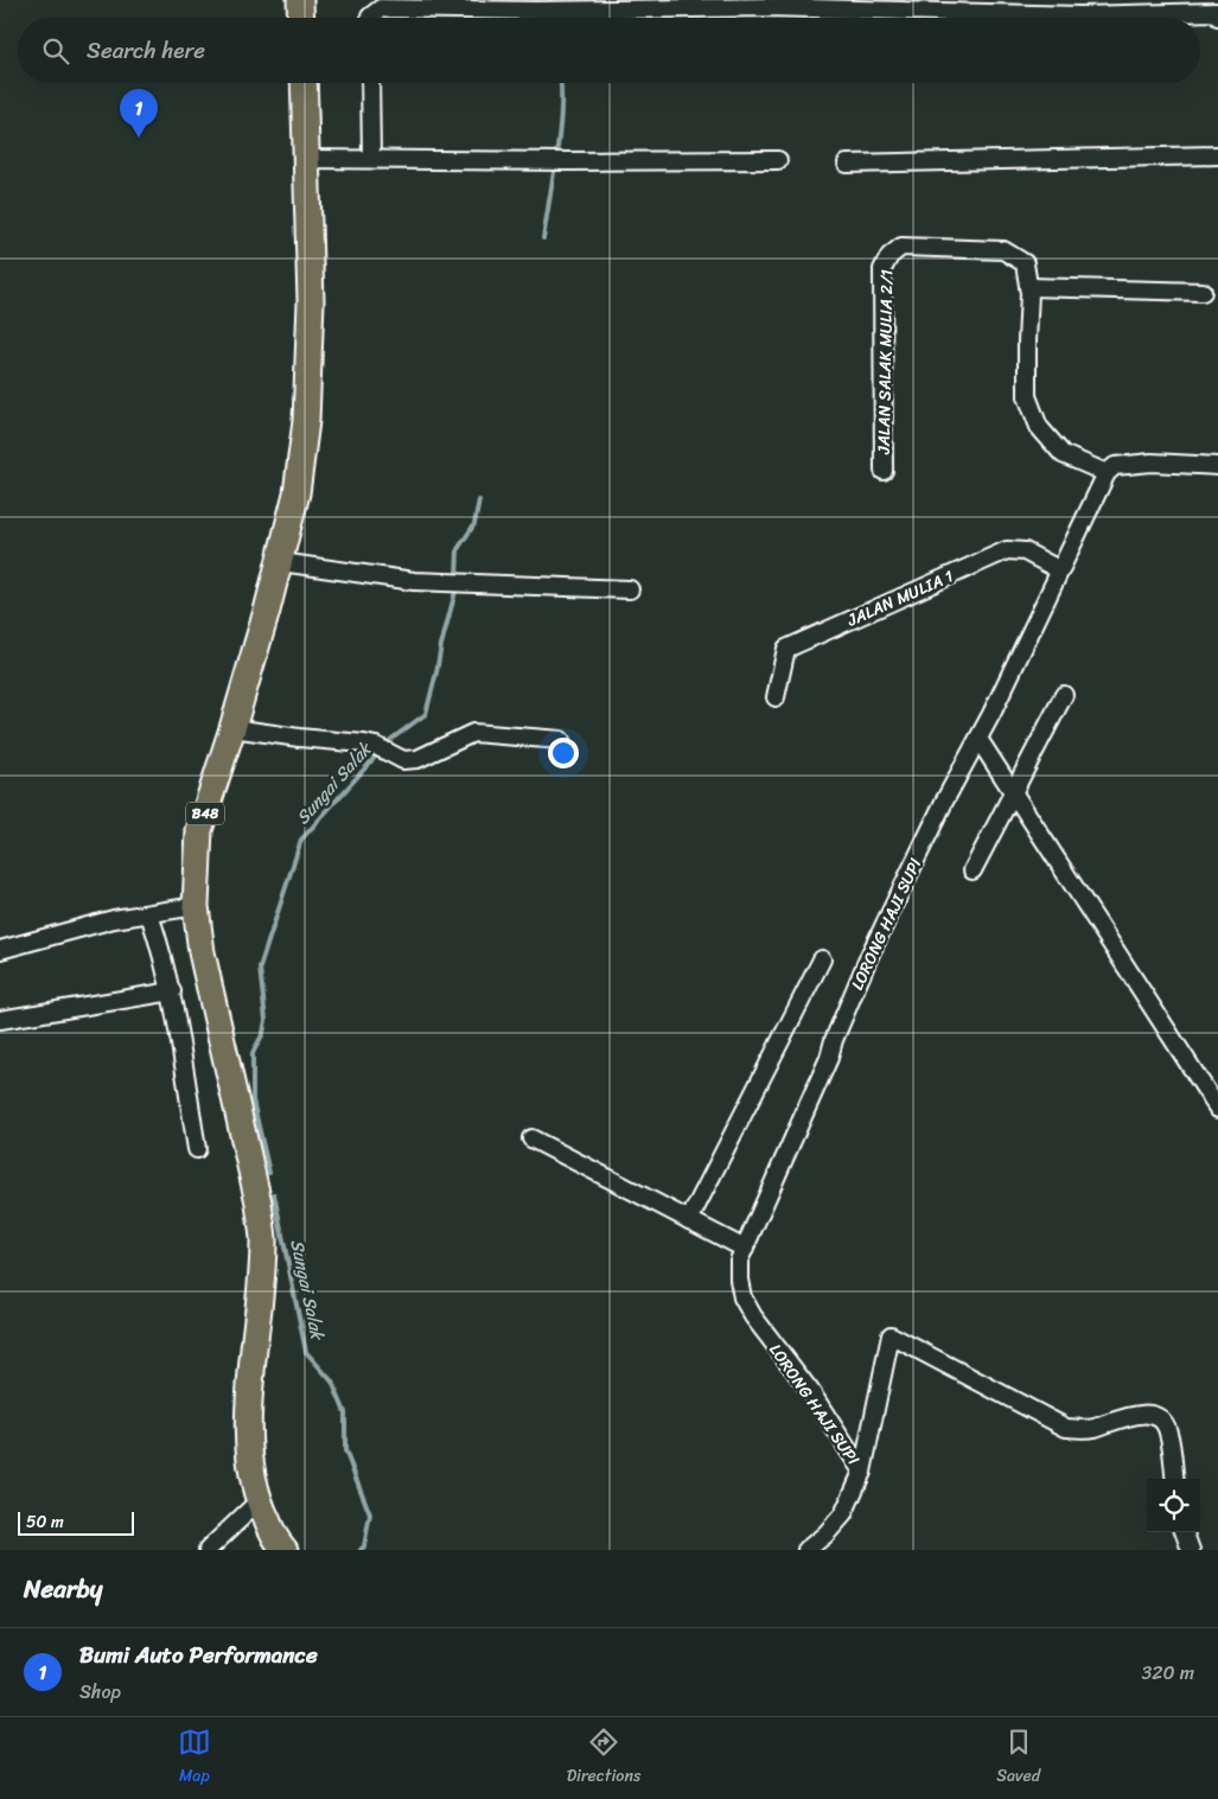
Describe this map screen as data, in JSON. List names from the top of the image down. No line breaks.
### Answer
{"streets":{"main road":["B48"],"street":["JALAN SALAK MULIA 2/1","JALAN MULIA 1","LORONG HAJI SUPI"]},"crossings":[["JALAN SALAK MULIA 2/1","LORONG HAJI SUPI"],["JALAN MULIA 1","LORONG HAJI SUPI"]],"water":["Sungai Salak"],"scale_bar":"50 m","page":{"search":"Search here","pins":"1","scale":"50 m","heading":"Nearby","list":[{"mark":"1","name":"Bumi Auto Performance","note":"Shop","value":"320 m"}],"nav":["Map","Directions","Saved"]}}
